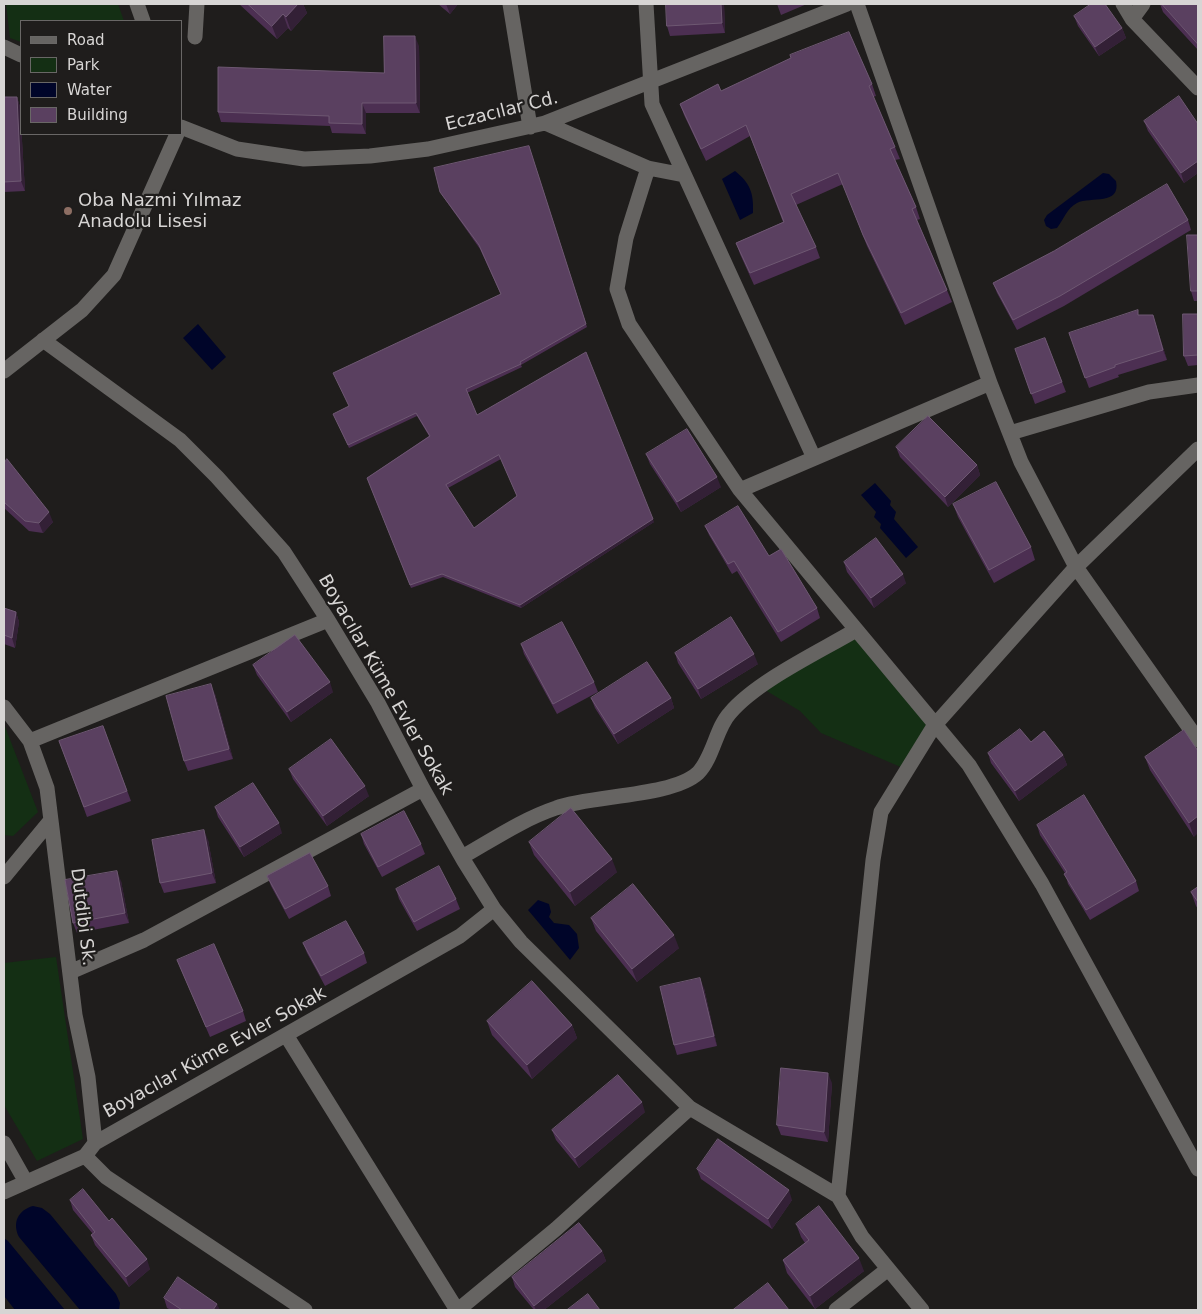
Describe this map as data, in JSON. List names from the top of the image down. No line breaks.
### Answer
{"streets":{"street":["Eczacılar Cd.","Boyacılar Küme Evler Sokak","Dutdibi Sk."]},"crossings":[["Boyacılar Küme Evler Sokak","Dutdibi Sk."]],"places":["Oba Nazmi Yılmaz Anadolu Lisesi"],"legend":["Road","Park","Water","Building"]}
